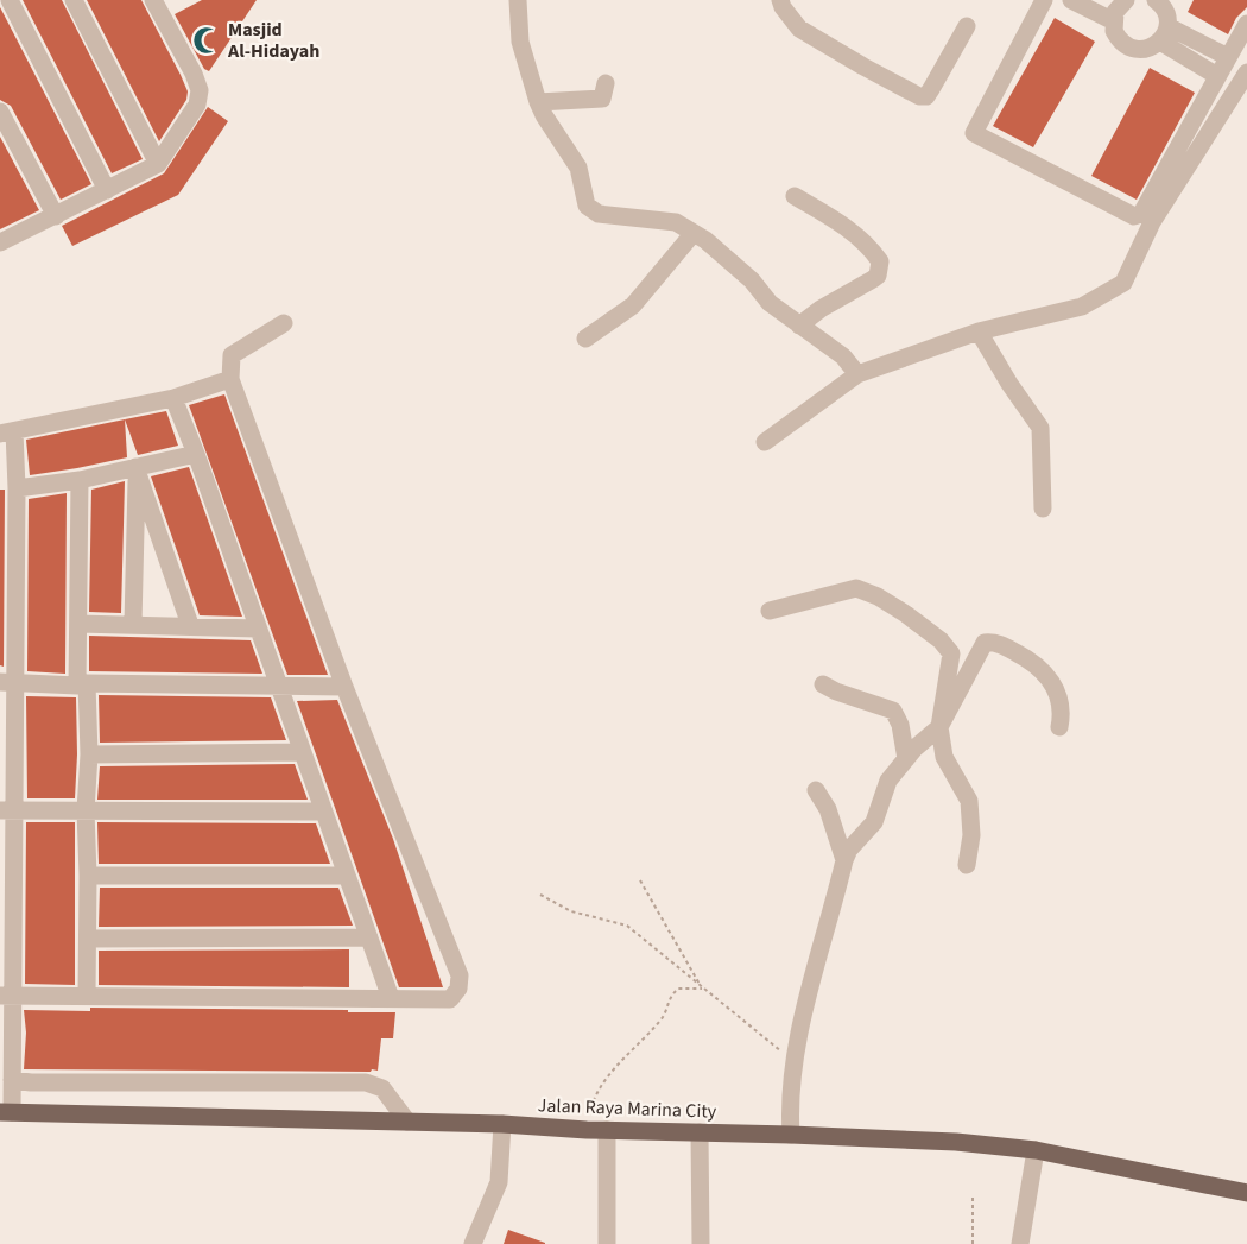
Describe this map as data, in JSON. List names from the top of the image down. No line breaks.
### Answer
{"streets":{"main road":["Jalan Raya Marina City"]},"places":{"mosque":["Masjid Al-Hidayah"]}}
